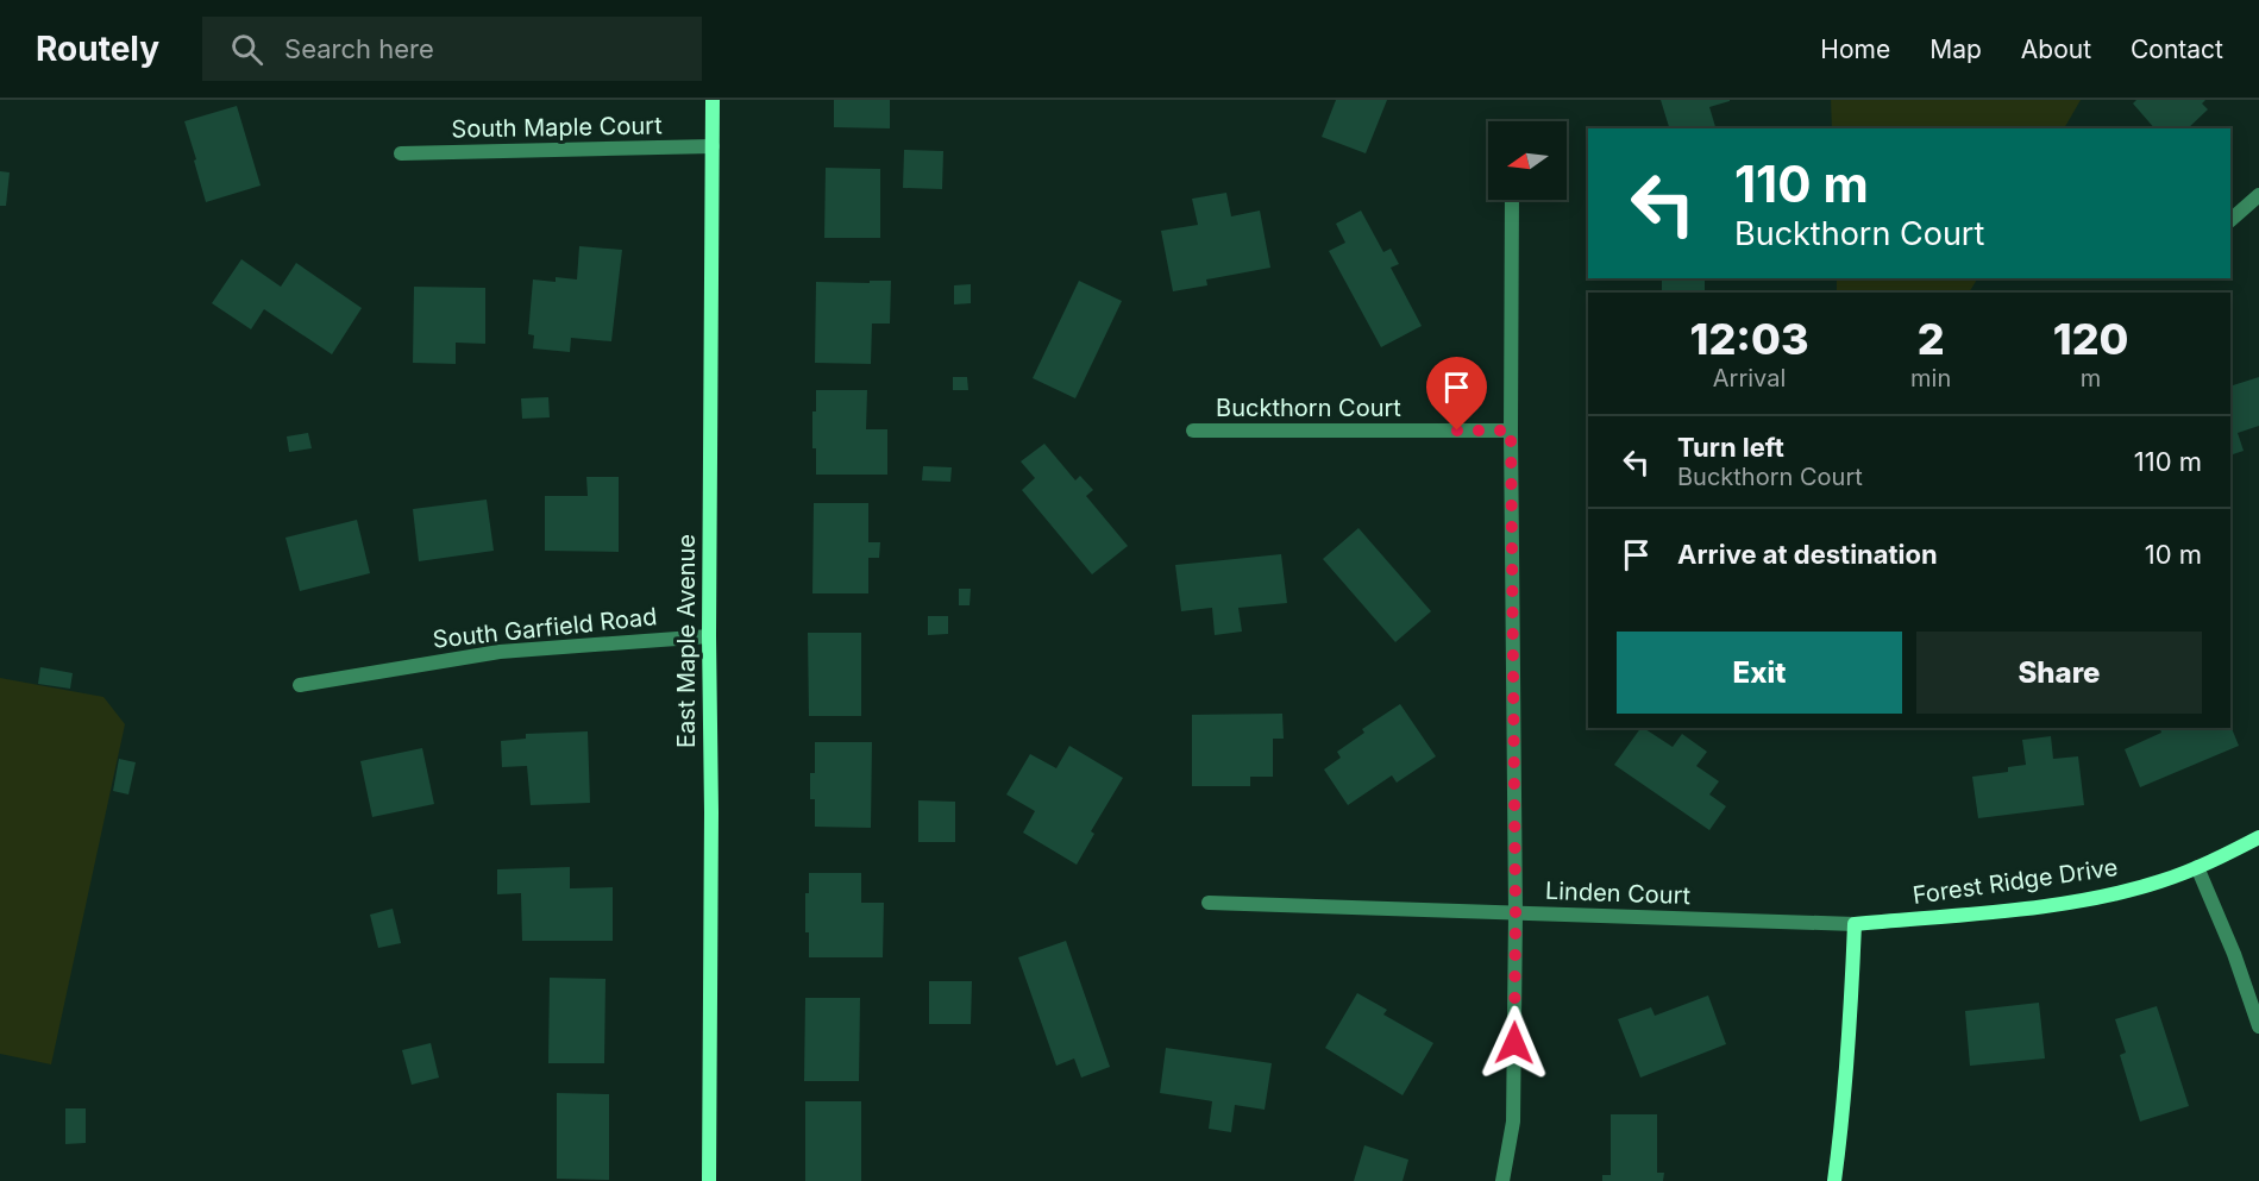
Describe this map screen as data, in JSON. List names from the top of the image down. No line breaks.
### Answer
{"streets":{"main road":["East Maple Avenue","Forest Ridge Drive"],"street":["South Maple Court","Buckthorn Court","South Garfield Road","Linden Court"]},"crossings":[["South Maple Court","East Maple Avenue"],["South Garfield Road","East Maple Avenue"],["Forest Ridge Drive","Linden Court"]],"north":"left","page":{"header":"Routely","search":"Search here","nav":["Home","Map","About","Contact"],"turn":["110 m","Buckthorn Court"],"eta":["12:03","Arrival","2","min","120","m"],"list":[{"name":"Turn left","note":"Buckthorn Court","value":"110 m"},{"name":"Arrive at destination","value":"10 m"}],"buttons":["Exit","Share"]}}
